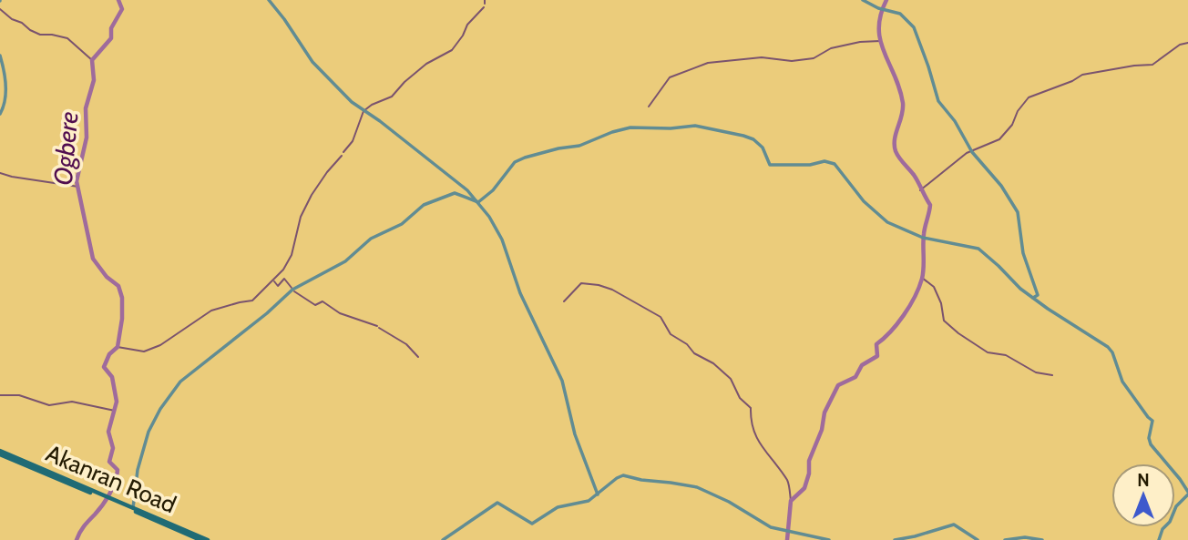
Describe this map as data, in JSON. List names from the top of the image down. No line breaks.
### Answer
{"streets":{"main road":["Akanran Road"]},"water":["Ogbere"],"north":"top"}
